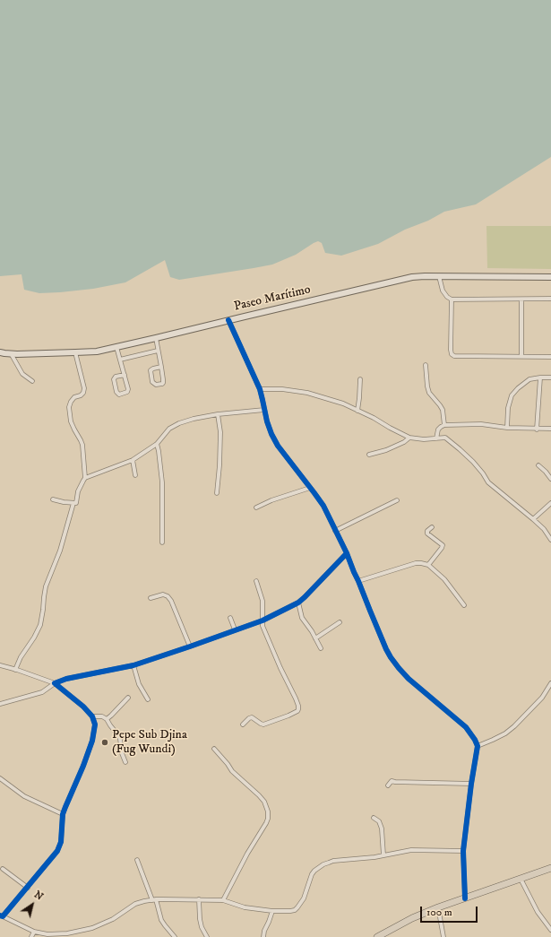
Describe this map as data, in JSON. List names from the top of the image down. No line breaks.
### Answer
{"streets":{"main road":["Paseo Marítimo"]},"places":["Pepe Sub Djina (Fug Wundi)"],"scale_bar":"100 m","north":"top right"}
